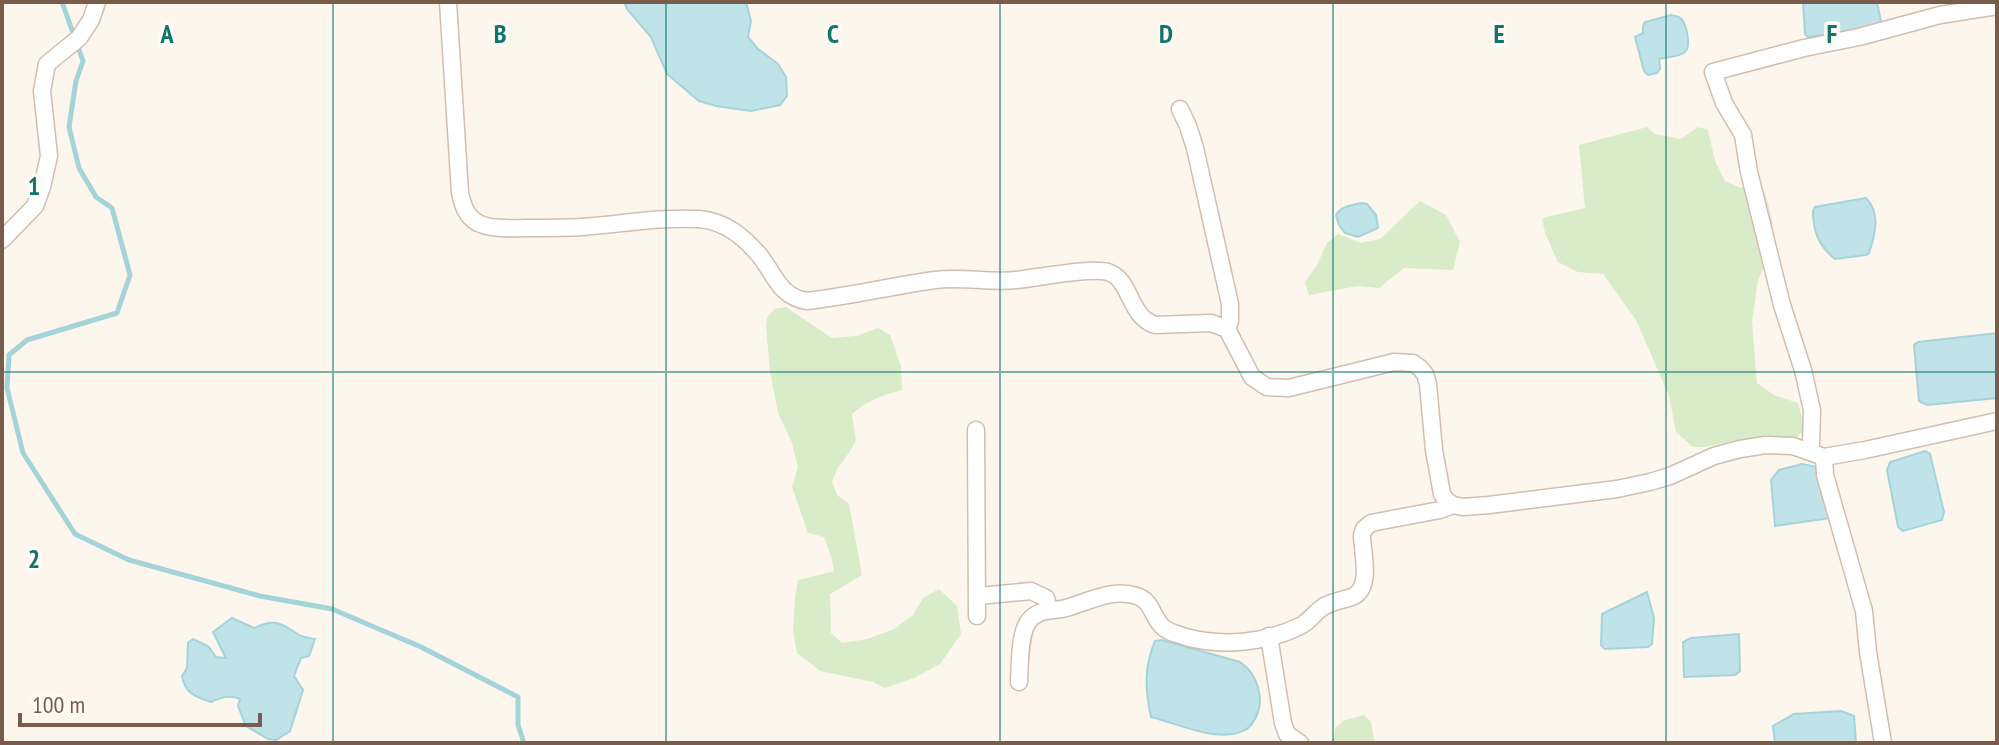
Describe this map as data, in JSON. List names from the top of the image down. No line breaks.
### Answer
{"scale_bar":"100 m","grid":{"columns":["A","B","C","D","E","F"],"rows":["1","2"]}}
